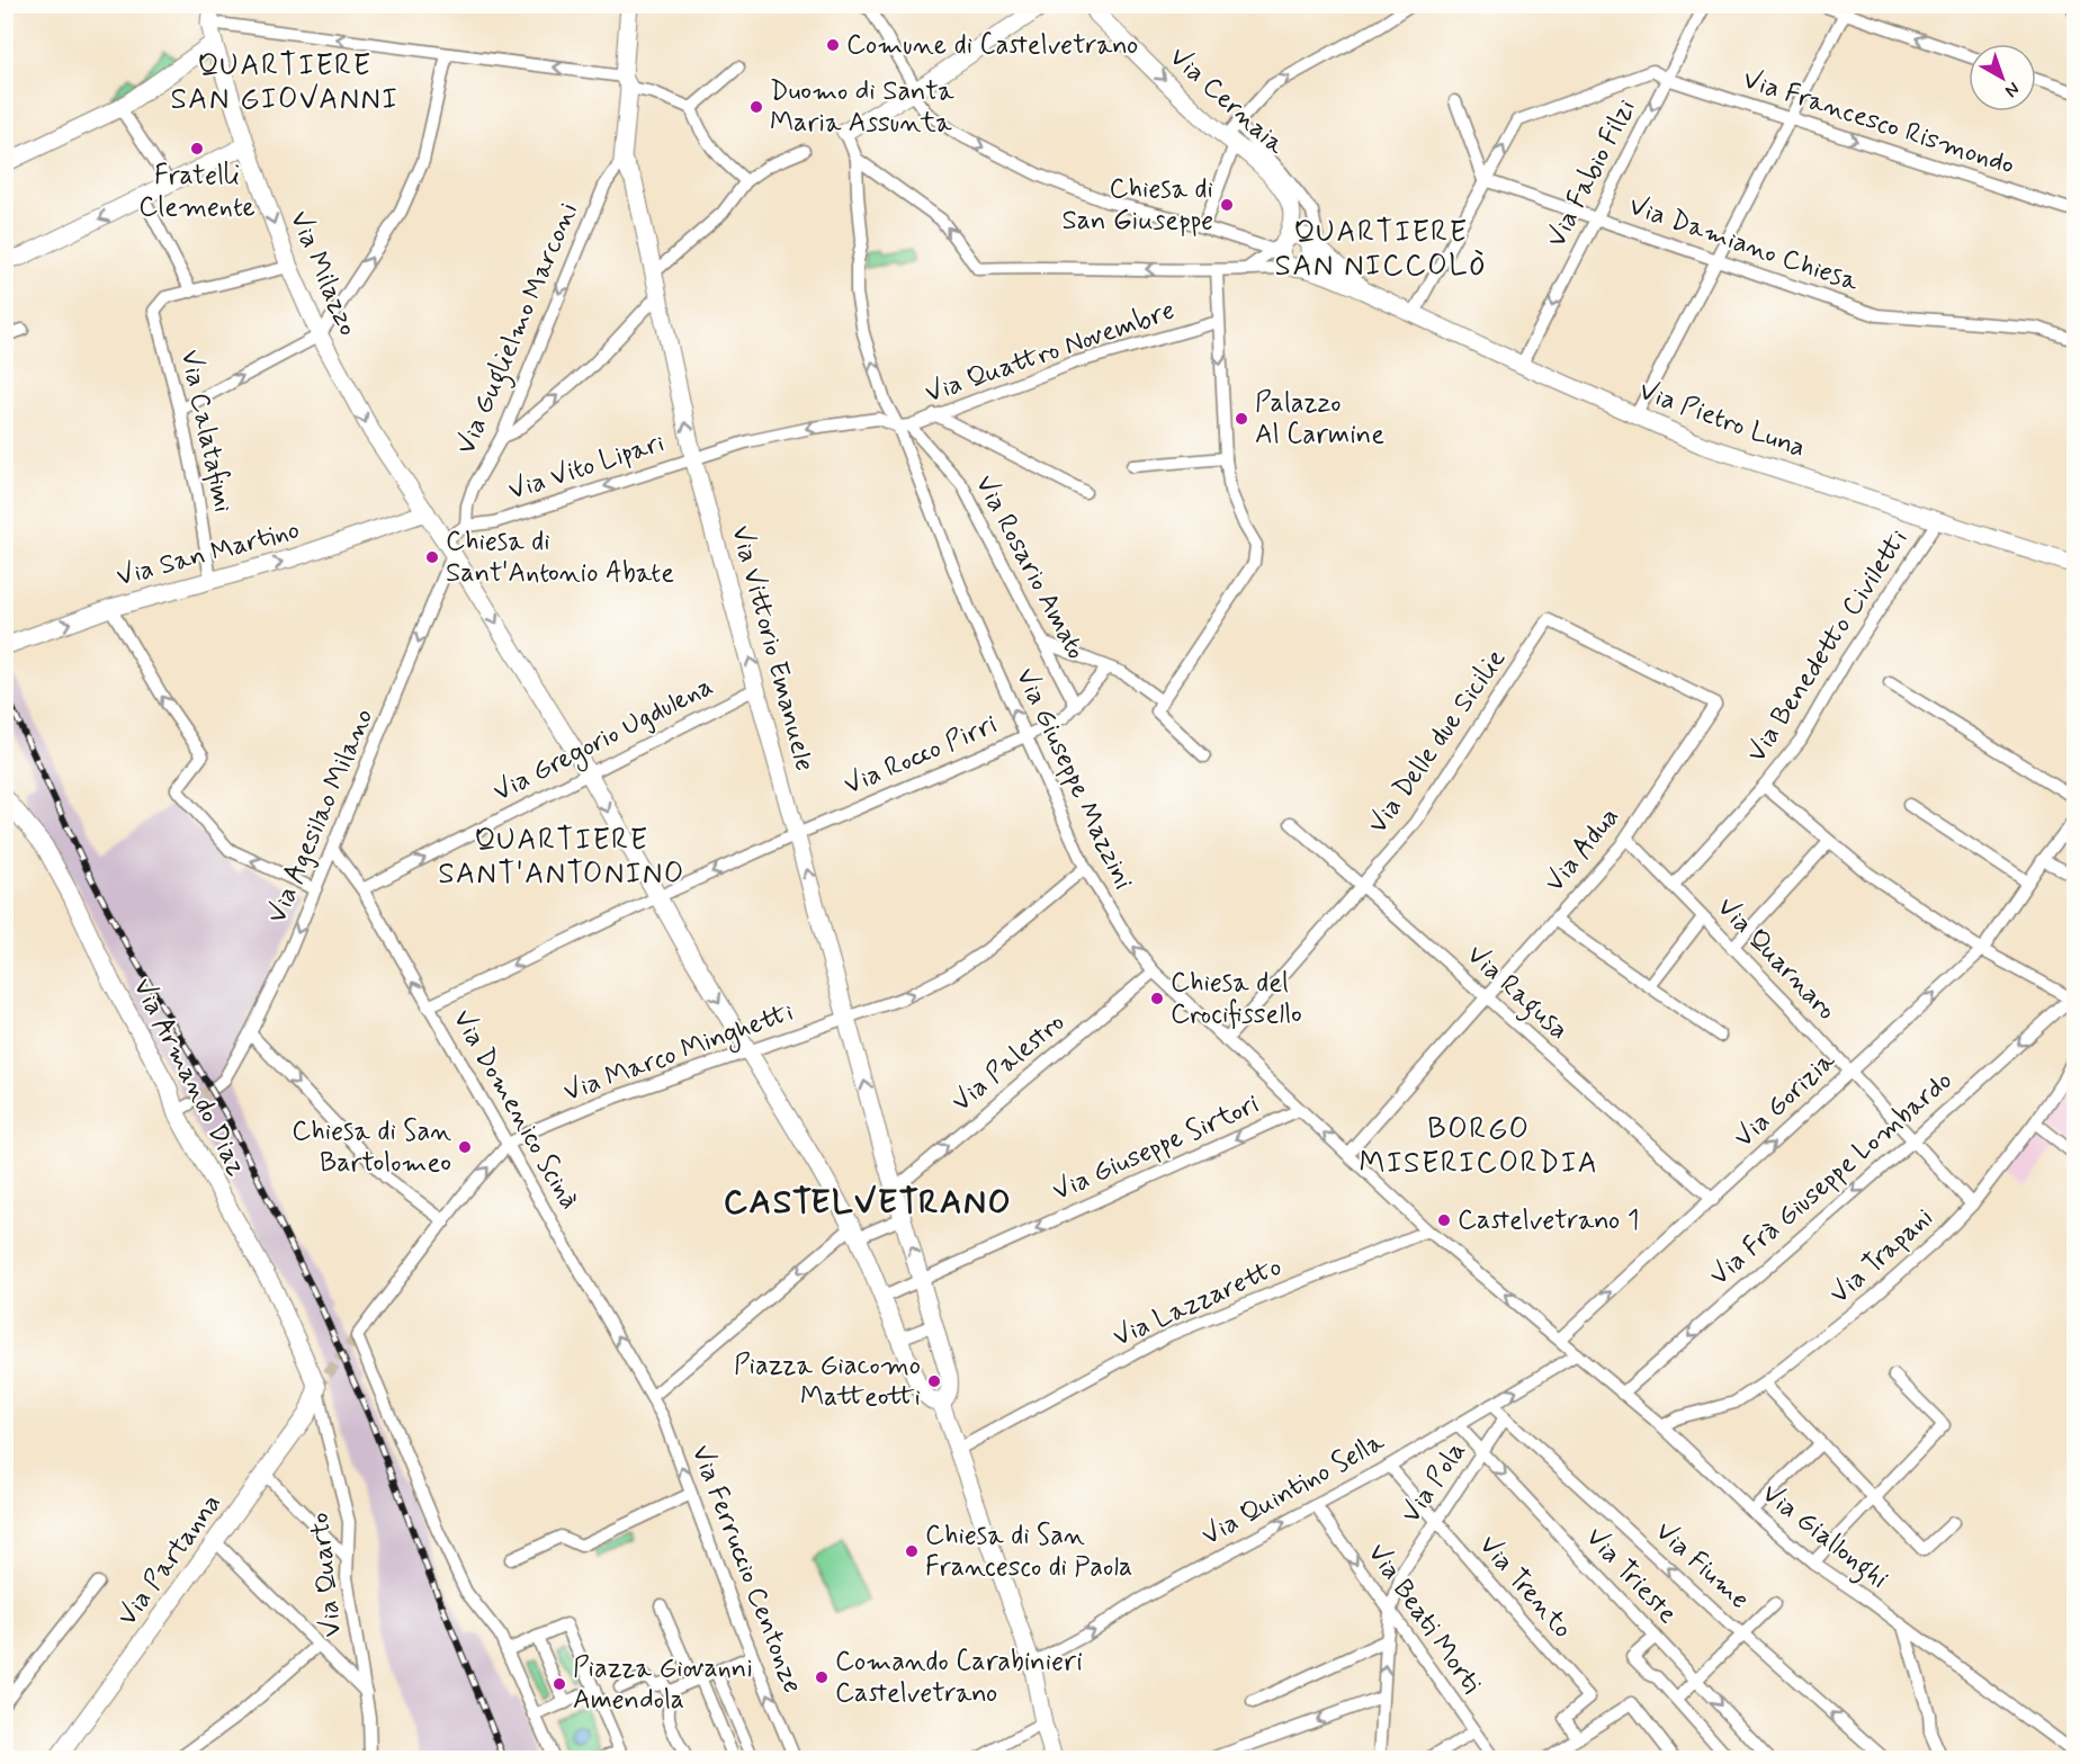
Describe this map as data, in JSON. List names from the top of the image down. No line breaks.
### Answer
{"streets":{"street":["Via Cernaia","Via Francesco Rismondo","Via Fabio Filzi","Via Damiano Chiesa","Via Milazzo","Via Guglielmo Marconi","Via Quattro Novembre","Via Pietro Luna","Via Calatafimi","Via Vito Lipari","Via San Martino","Via Rosario Amato","Via Benedetto Civiletti","Via Vittorio Emanuele","Via Gregorio Ugdulena","Via Delle due Sicilie","Via Rocco Pirri","Via Giuseppe Mazzini","Via Agesilao Milano","Via Adua","Via Quarnaro","Via Ragusa","Via Marco Minghetti","Via Palestro","Via Armando Diaz","Via Gorizia","Via Domenico Scinà","Via Giuseppe Sirtori","Via Frà Giuseppe Lombardo","Via Trapani","Via Lazzaretto","Via Pola","Via Quintino Sella","Via Giallonghi","Via Partanna","Via Fiume","Via Ferruccio Centonze","Via Quarto","Via Trieste","Via Trento","Via Beati Morti"]},"crossings":[["Via Cernaia","Via Pietro Luna"],["Via Francesco Rismondo","Via Fabio Filzi"],["Via Francesco Rismondo","Via Damiano Chiesa"],["Via Francesco Rismondo","Via Pietro Luna"],["Via Fabio Filzi","Via Damiano Chiesa"],["Via Fabio Filzi","Via Pietro Luna"],["Via Milazzo","Via San Martino"],["Via Milazzo","Via Gregorio Ugdulena"],["Via Milazzo","Via Rocco Pirri"],["Via Milazzo","Via Agesilao Milano"],["Via Milazzo","Via Marco Minghetti"],["Via Guglielmo Marconi","Via Vito Lipari"],["Via Guglielmo Marconi","Via Vittorio Emanuele"],["Via Quattro Novembre","Via Vito Lipari"],["Via Quattro Novembre","Via Rosario Amato"],["Via Quattro Novembre","Via Giuseppe Mazzini"],["Via Pietro Luna","Via Benedetto Civiletti"],["Via Calatafimi","Via San Martino"],["Via Vito Lipari","Via Rosario Amato"],["Via Vito Lipari","Via Vittorio Emanuele"],["Via Vito Lipari","Via Giuseppe Mazzini"],["Via Rosario Amato","Via Rocco Pirri"],["Via Rosario Amato","Via Giuseppe Mazzini"],["Via Benedetto Civiletti","Via Quarnaro"],["Via Vittorio Emanuele","Via Gregorio Ugdulena"],["Via Vittorio Emanuele","Via Rocco Pirri"],["Via Vittorio Emanuele","Via Marco Minghetti"],["Via Vittorio Emanuele","Via Palestro"],["Via Gregorio Ugdulena","Via Domenico Scinà"],["Via Delle due Sicilie","Via Giuseppe Mazzini"],["Via Delle due Sicilie","Via Adua"],["Via Delle due Sicilie","Via Ragusa"],["Via Rocco Pirri","Via Giuseppe Mazzini"],["Via Rocco Pirri","Via Domenico Scinà"],["Via Giuseppe Mazzini","Via Adua"],["Via Giuseppe Mazzini","Via Marco Minghetti"],["Via Giuseppe Mazzini","Via Palestro"],["Via Giuseppe Mazzini","Via Gorizia"],["Via Giuseppe Mazzini","Via Giuseppe Sirtori"],["Via Giuseppe Mazzini","Via Lazzaretto"],["Via Giuseppe Mazzini","Via Giallonghi"],["Via Agesilao Milano","Via Domenico Scinà"],["Via Adua","Via Quarnaro"],["Via Adua","Via Ragusa"],["Via Quarnaro","Via Gorizia"],["Via Quarnaro","Via Frà Giuseppe Lombardo"],["Via Quarnaro","Via Trapani"],["Via Ragusa","Via Gorizia"],["Via Marco Minghetti","Via Domenico Scinà"],["Via Armando Diaz","Via Partanna"],["Via Armando Diaz","Via Quarto"],["Via Gorizia","Via Giallonghi"],["Via Domenico Scinà","Via Ferruccio Centonze"],["Via Frà Giuseppe Lombardo","Via Giallonghi"],["Via Trapani","Via Giallonghi"],["Via Pola","Via Fiume"],["Via Pola","Via Trieste"],["Via Pola","Via Trento"],["Via Pola","Via Beati Morti"],["Via Quintino Sella","Via Giallonghi"],["Via Quintino Sella","Via Fiume"],["Via Quintino Sella","Via Trieste"],["Via Quintino Sella","Via Trento"],["Via Quintino Sella","Via Beati Morti"],["Via Partanna","Via Quarto"]],"one_way":["Via Francesco Rismondo","Via Fabio Filzi","Via Milazzo","Via Vito Lipari","Via San Martino","Via Vittorio Emanuele","Via Gregorio Ugdulena","Via Rocco Pirri","Via Giuseppe Mazzini","Via Agesilao Milano","Via Palestro","Via Gorizia","Via Domenico Scinà","Via Giuseppe Sirtori","Via Frà Giuseppe Lombardo","Via Quintino Sella","Via Fiume","Via Trieste","Via Beati Morti"],"districts":["QUARTIERE SAN GIOVANNI","QUARTIERE SAN NICCOLÒ","QUARTIERE SANT'ANTONINO","BORGO MISERICORDIA","CASTELVETRANO"],"places":["Comune di Castelvetrano","Duomo di Santa Maria Assunta","Fratelli Clemente","Chiesa di San Giuseppe","Palazzo Al Carmine","Chiesa di Sant'Antonio Abate","Chiesa del Crocifissello","Chiesa di San Bartolomeo","Castelvetrano 1","Piazza Giacomo Matteotti","Chiesa di San Francesco di Paola","Comando Carabinieri Castelvetrano","Piazza Giovanni Amendola"],"north":"bottom right"}
